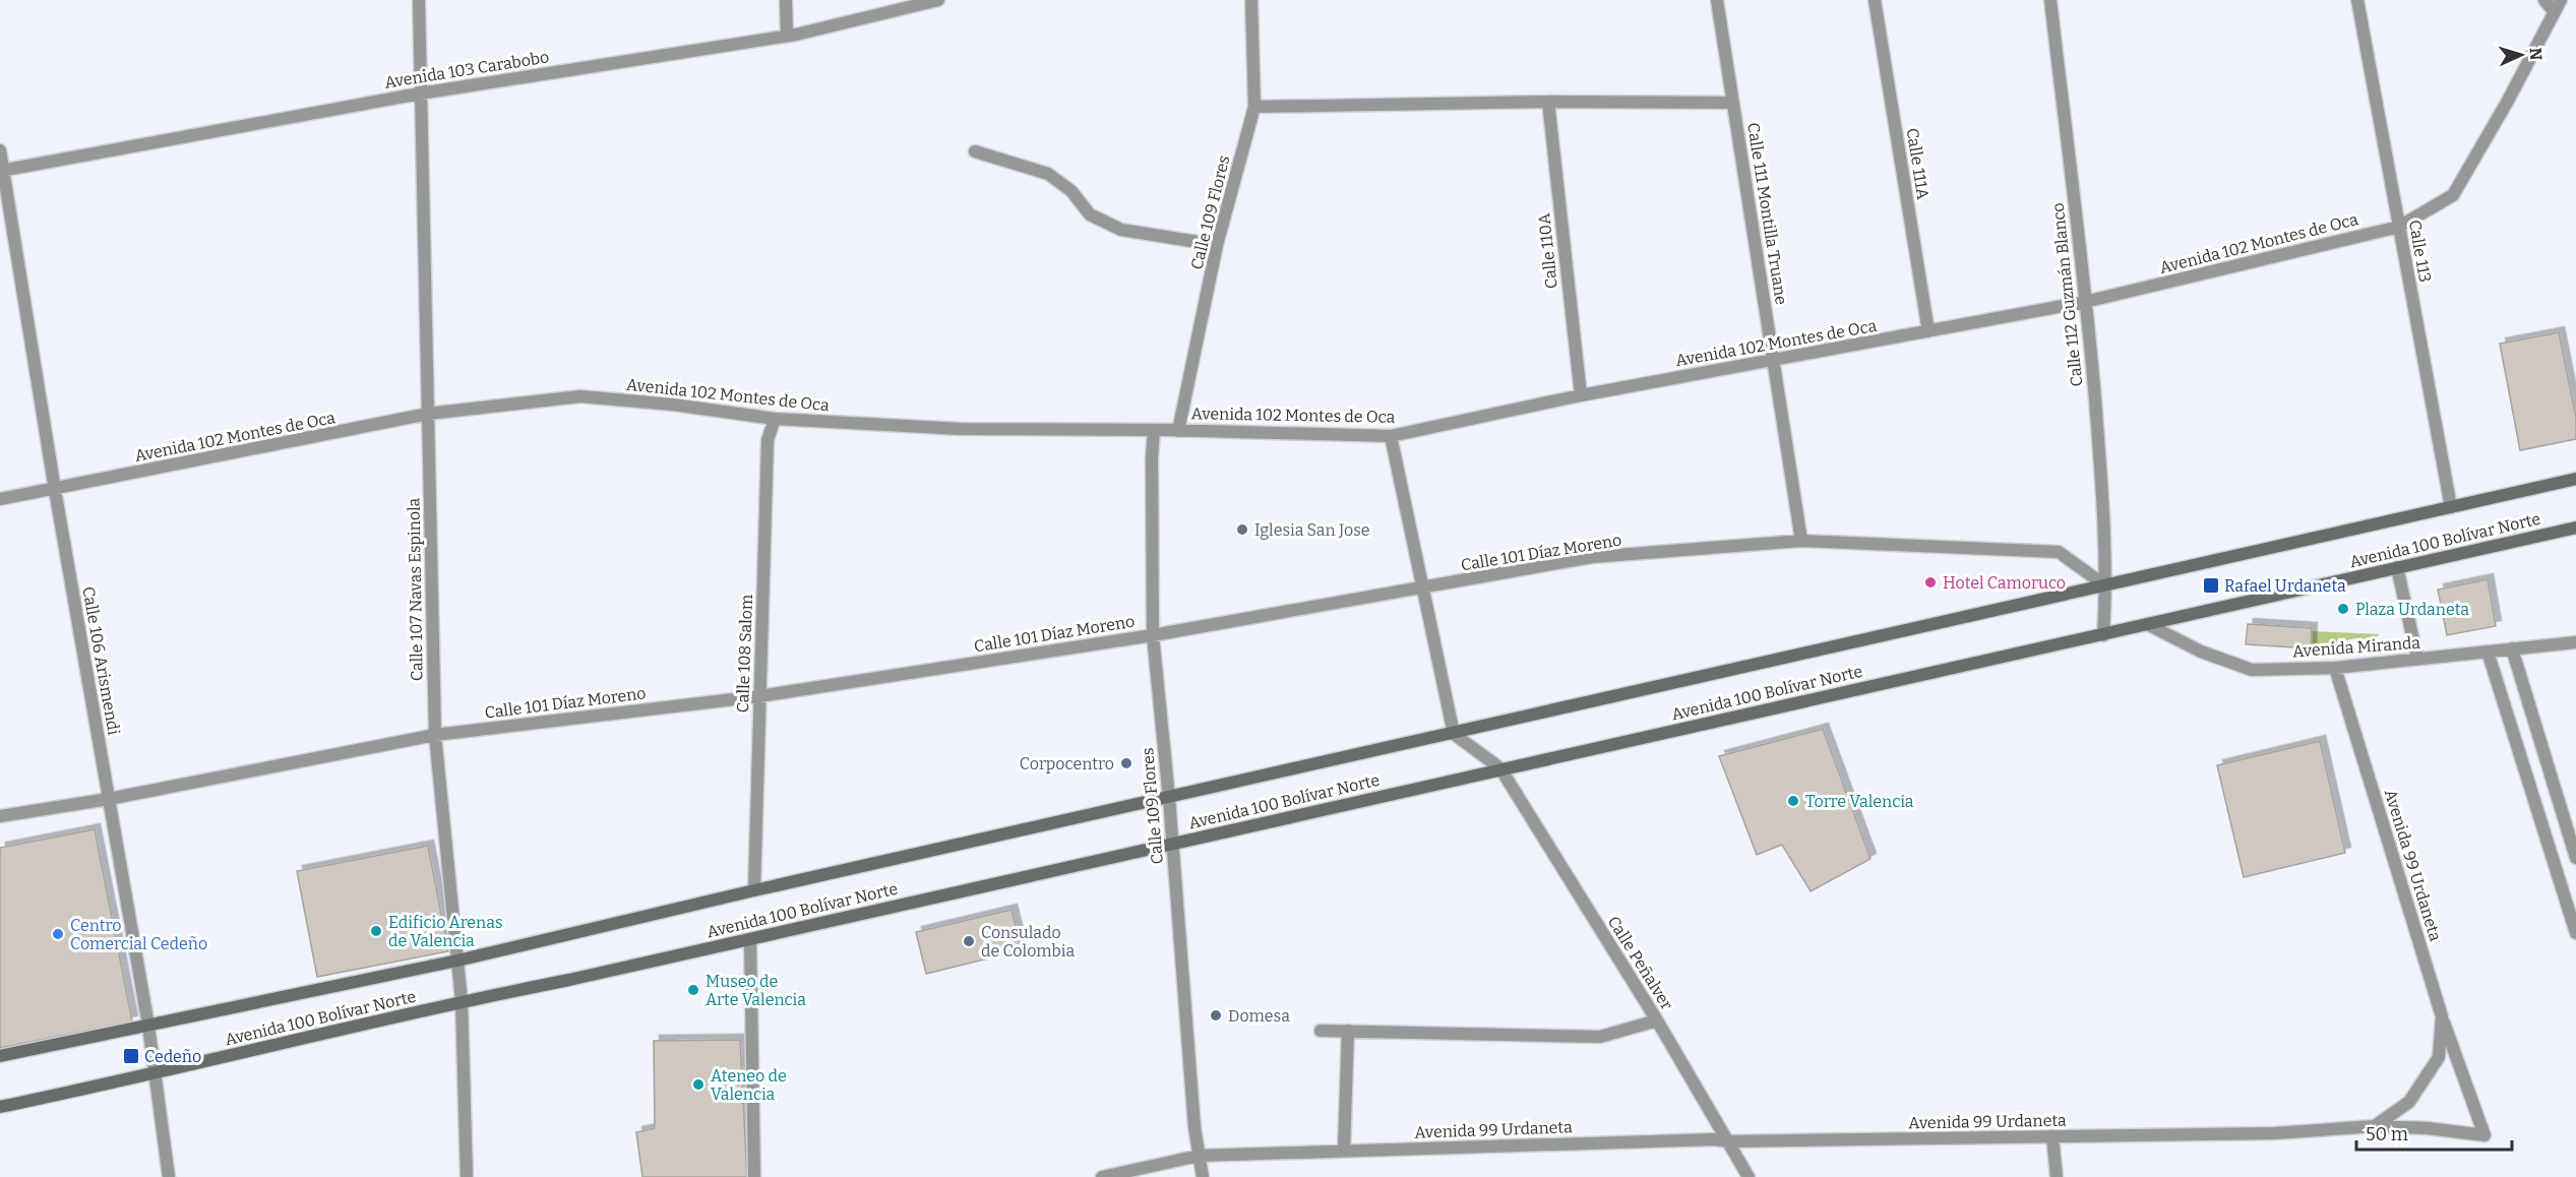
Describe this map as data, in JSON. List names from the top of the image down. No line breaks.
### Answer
{"streets":{"main road":["Avenida 100 Bolívar Norte"],"street":["Avenida 103 Carabobo","Calle 111A","Calle 109 Flores","Calle 111 Montilla Truane","Avenida 102 Montes de Oca","Calle 110A","Calle 113","Calle 112 Guzmán Blanco","Calle 101 Díaz Moreno","Calle 107 Navas Espinola","Avenida Miranda","Calle 108 Salom","Calle 106 Arismendi","Avenida 99 Urdaneta","Calle Peñalver"]},"crossings":[["Avenida 103 Carabobo","Calle 107 Navas Espinola"],["Avenida 103 Carabobo","Calle 106 Arismendi"],["Calle 111A","Avenida 102 Montes de Oca"],["Calle 109 Flores","Avenida 102 Montes de Oca"],["Calle 109 Flores","Avenida 100 Bolívar Norte"],["Calle 109 Flores","Calle 101 Díaz Moreno"],["Calle 109 Flores","Avenida 99 Urdaneta"],["Calle 111 Montilla Truane","Avenida 102 Montes de Oca"],["Calle 111 Montilla Truane","Calle 101 Díaz Moreno"],["Avenida 102 Montes de Oca","Calle 110A"],["Avenida 102 Montes de Oca","Calle 113"],["Avenida 102 Montes de Oca","Calle 112 Guzmán Blanco"],["Avenida 102 Montes de Oca","Calle 107 Navas Espinola"],["Avenida 102 Montes de Oca","Calle 108 Salom"],["Avenida 102 Montes de Oca","Calle 106 Arismendi"],["Calle 113","Avenida 100 Bolívar Norte"],["Calle 112 Guzmán Blanco","Avenida 100 Bolívar Norte"],["Calle 112 Guzmán Blanco","Calle 101 Díaz Moreno"],["Avenida 100 Bolívar Norte","Calle 101 Díaz Moreno"],["Avenida 100 Bolívar Norte","Calle 107 Navas Espinola"],["Avenida 100 Bolívar Norte","Avenida Miranda"],["Avenida 100 Bolívar Norte","Calle 108 Salom"],["Avenida 100 Bolívar Norte","Calle 106 Arismendi"],["Avenida 100 Bolívar Norte","Calle Peñalver"],["Calle 101 Díaz Moreno","Calle 107 Navas Espinola"],["Calle 101 Díaz Moreno","Calle 108 Salom"],["Calle 101 Díaz Moreno","Calle 106 Arismendi"],["Avenida Miranda","Avenida 99 Urdaneta"],["Avenida 99 Urdaneta","Calle Peñalver"]],"places":{"other":["Iglesia San Jose","Hotel Camoruco","Plaza Urdaneta","Corpocentro","Torre Valencia","Edificio Arenas de Valencia","Centro Comercial Cedeño","Consulado de Colombia","Museo de Arte Valencia","Domesa","Ateneo de Valencia"],"transit":["Rafael Urdaneta","Cedeño"]},"scale_bar":"50 m","north":"right"}
